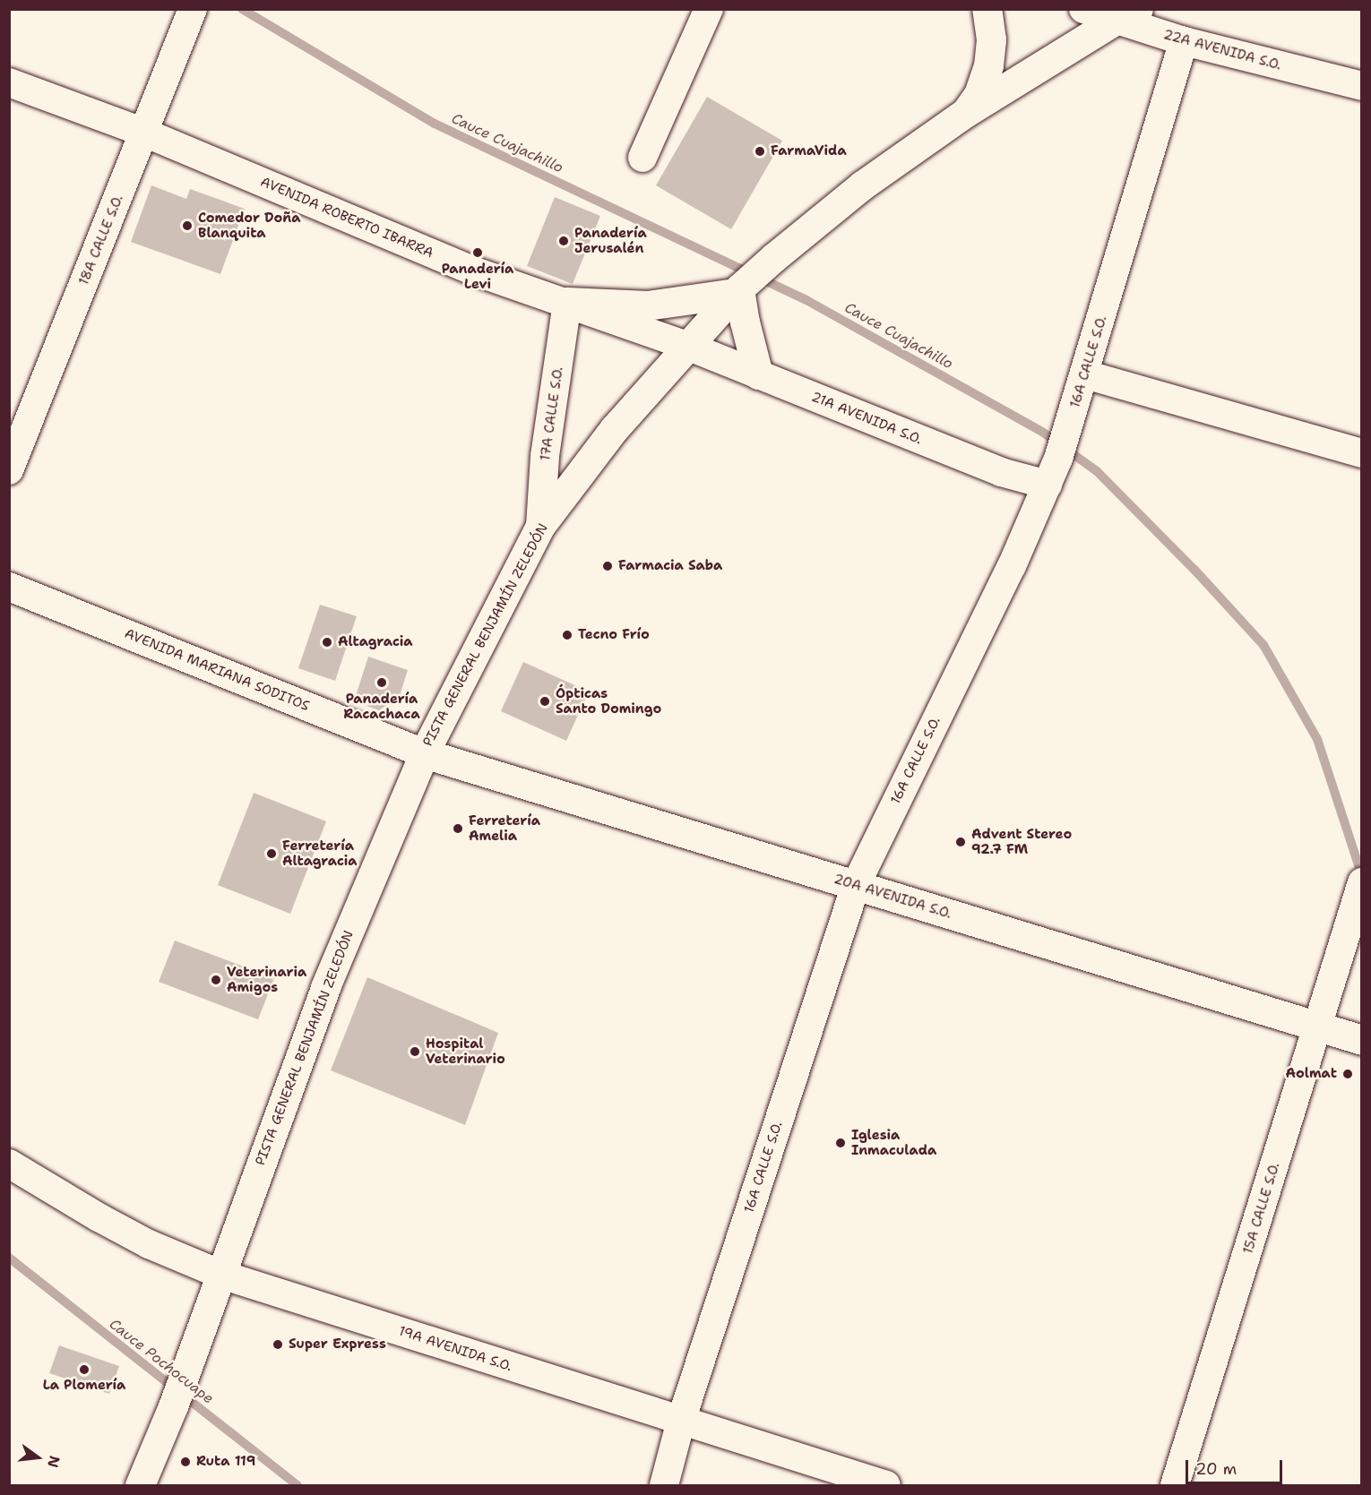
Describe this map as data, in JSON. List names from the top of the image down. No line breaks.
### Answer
{"streets":{"main road":["PISTA GENERAL BENJAMÍN ZELEDÓN","20A AVENIDA S.O."],"street":["22A AVENIDA S.O.","AVENIDA ROBERTO IBARRA","18A CALLE S.O.","16A CALLE S.O.","17A CALLE S.O.","21A AVENIDA S.O.","AVENIDA MARIANA SODITOS","15A CALLE S.O.","19A AVENIDA S.O."]},"crossings":[["22A AVENIDA S.O.","16A CALLE S.O."],["22A AVENIDA S.O.","PISTA GENERAL BENJAMÍN ZELEDÓN"],["AVENIDA ROBERTO IBARRA","18A CALLE S.O."],["AVENIDA ROBERTO IBARRA","17A CALLE S.O."],["AVENIDA ROBERTO IBARRA","21A AVENIDA S.O."],["AVENIDA ROBERTO IBARRA","PISTA GENERAL BENJAMÍN ZELEDÓN"],["16A CALLE S.O.","21A AVENIDA S.O."],["16A CALLE S.O.","20A AVENIDA S.O."],["16A CALLE S.O.","19A AVENIDA S.O."],["17A CALLE S.O.","PISTA GENERAL BENJAMÍN ZELEDÓN"],["21A AVENIDA S.O.","PISTA GENERAL BENJAMÍN ZELEDÓN"],["PISTA GENERAL BENJAMÍN ZELEDÓN","AVENIDA MARIANA SODITOS"],["PISTA GENERAL BENJAMÍN ZELEDÓN","20A AVENIDA S.O."],["PISTA GENERAL BENJAMÍN ZELEDÓN","19A AVENIDA S.O."],["AVENIDA MARIANA SODITOS","20A AVENIDA S.O."],["20A AVENIDA S.O.","15A CALLE S.O."]],"water":["Cauce Cuajachillo","Cauce Pochocuape"],"places":["FarmaVida","Comedor Doña Blanquita","Panadería Jerusalén","Panadería Levi","Farmacia Saba","Tecno Frío","Altagracia","Panadería Racachaca","Ópticas Santo Domingo","Ferretería Amelia","Advent Stereo 92.7 FM","Ferretería Altagracia","Veterinaria Amigos","Hospital Veterinario","Aolmat","Iglesia Inmaculada","Super Express","La Plomería","Ruta 119"],"scale_bar":"20 m","north":"right"}
